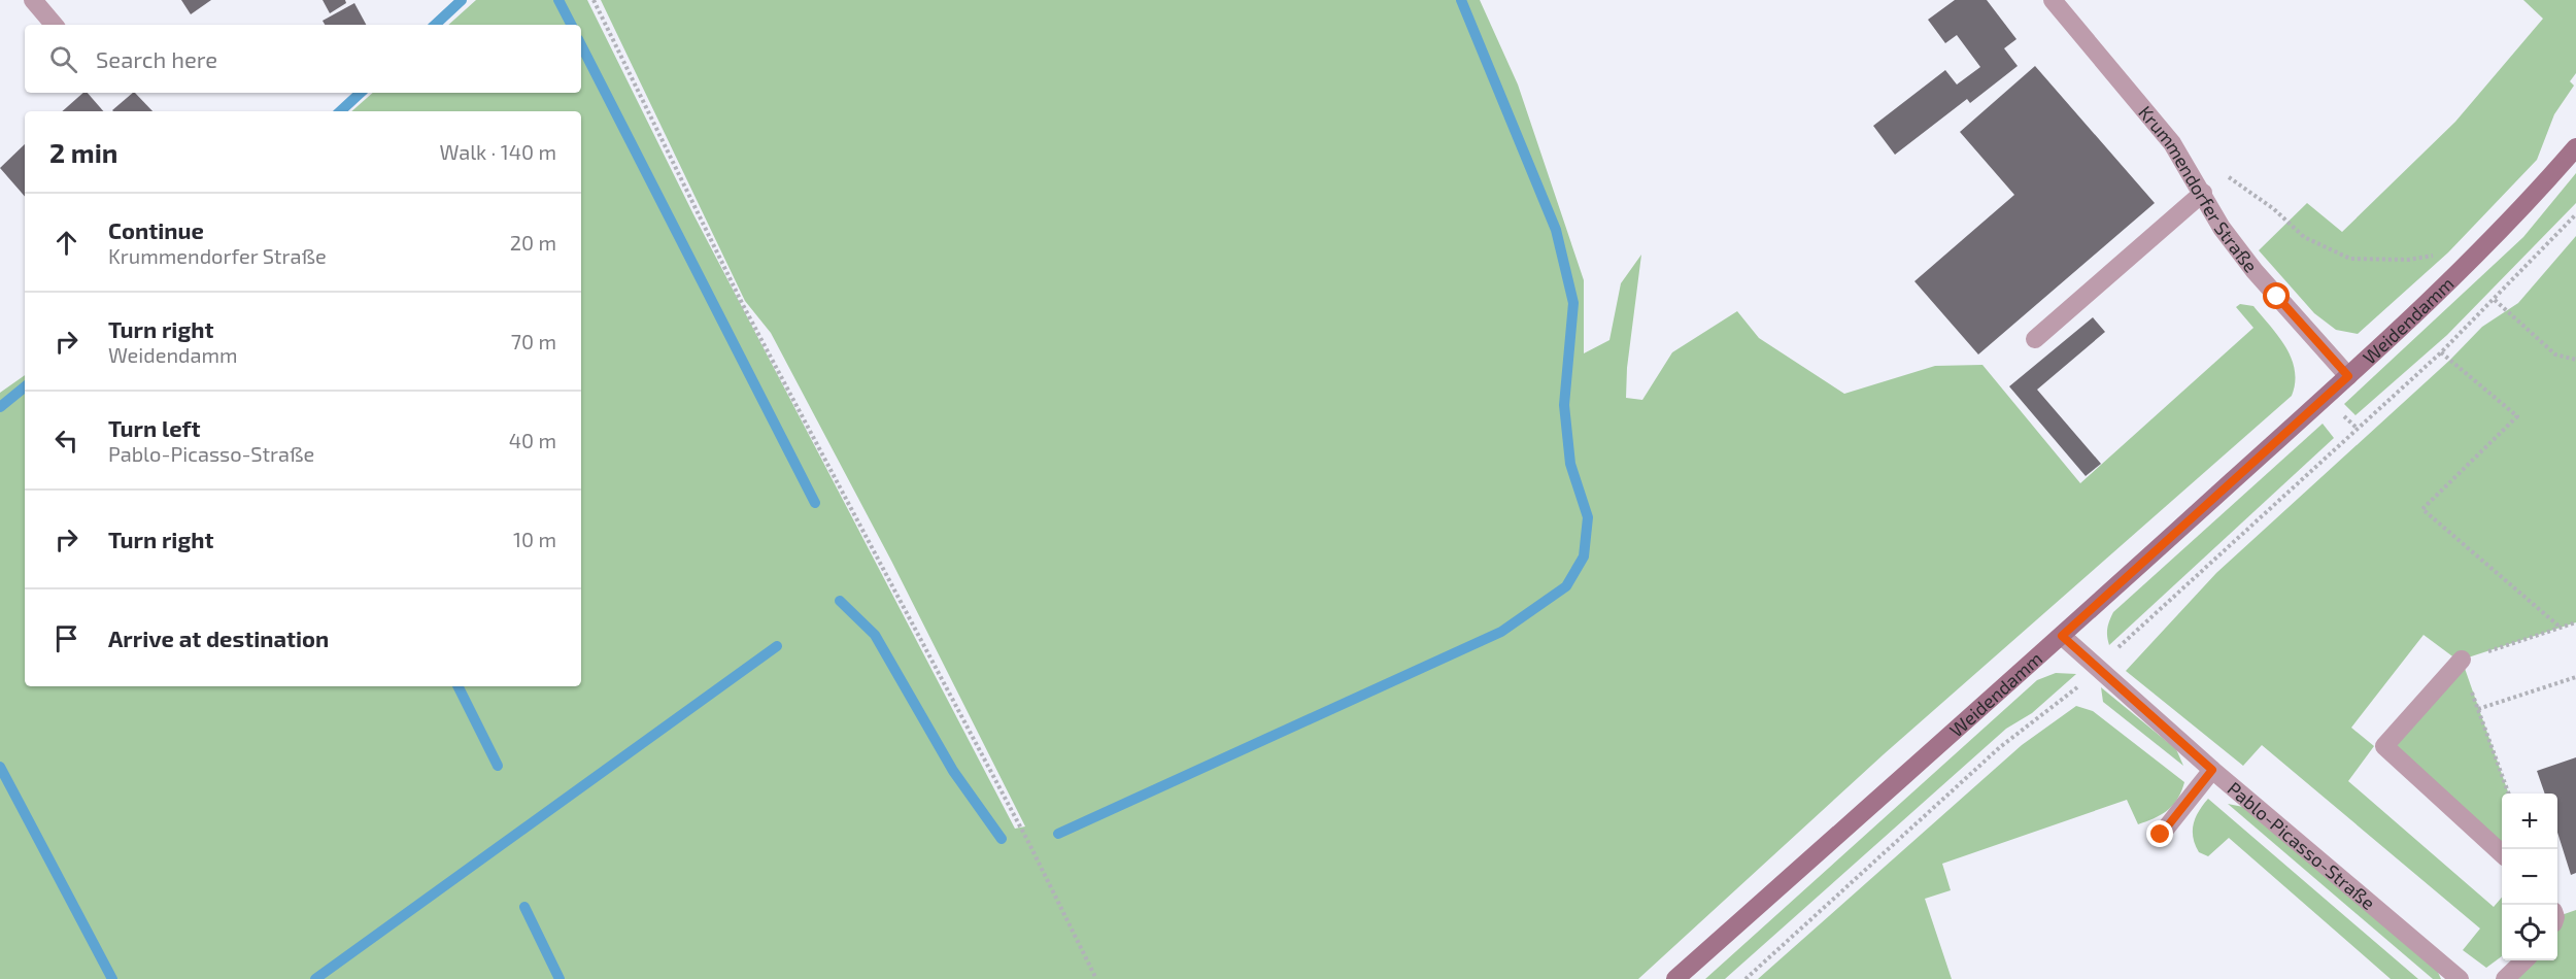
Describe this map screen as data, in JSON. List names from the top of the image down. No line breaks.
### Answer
{"streets":{"street":["Krummendorfer Straße","Weidendamm","Pablo-Picasso-Straße"]},"crossings":[["Krummendorfer Straße","Weidendamm"],["Weidendamm","Pablo-Picasso-Straße"]],"page":{"search":"Search here","heading":["2 min","Walk · 140 m"],"list":[["Continue","Krummendorfer Straße","20 m"],["Turn right","Weidendamm","70 m"],["Turn left","Pablo-Picasso-Straße","40 m"],["Turn right","10 m"],"Arrive at destination"],"map_buttons":["+","−"]}}
